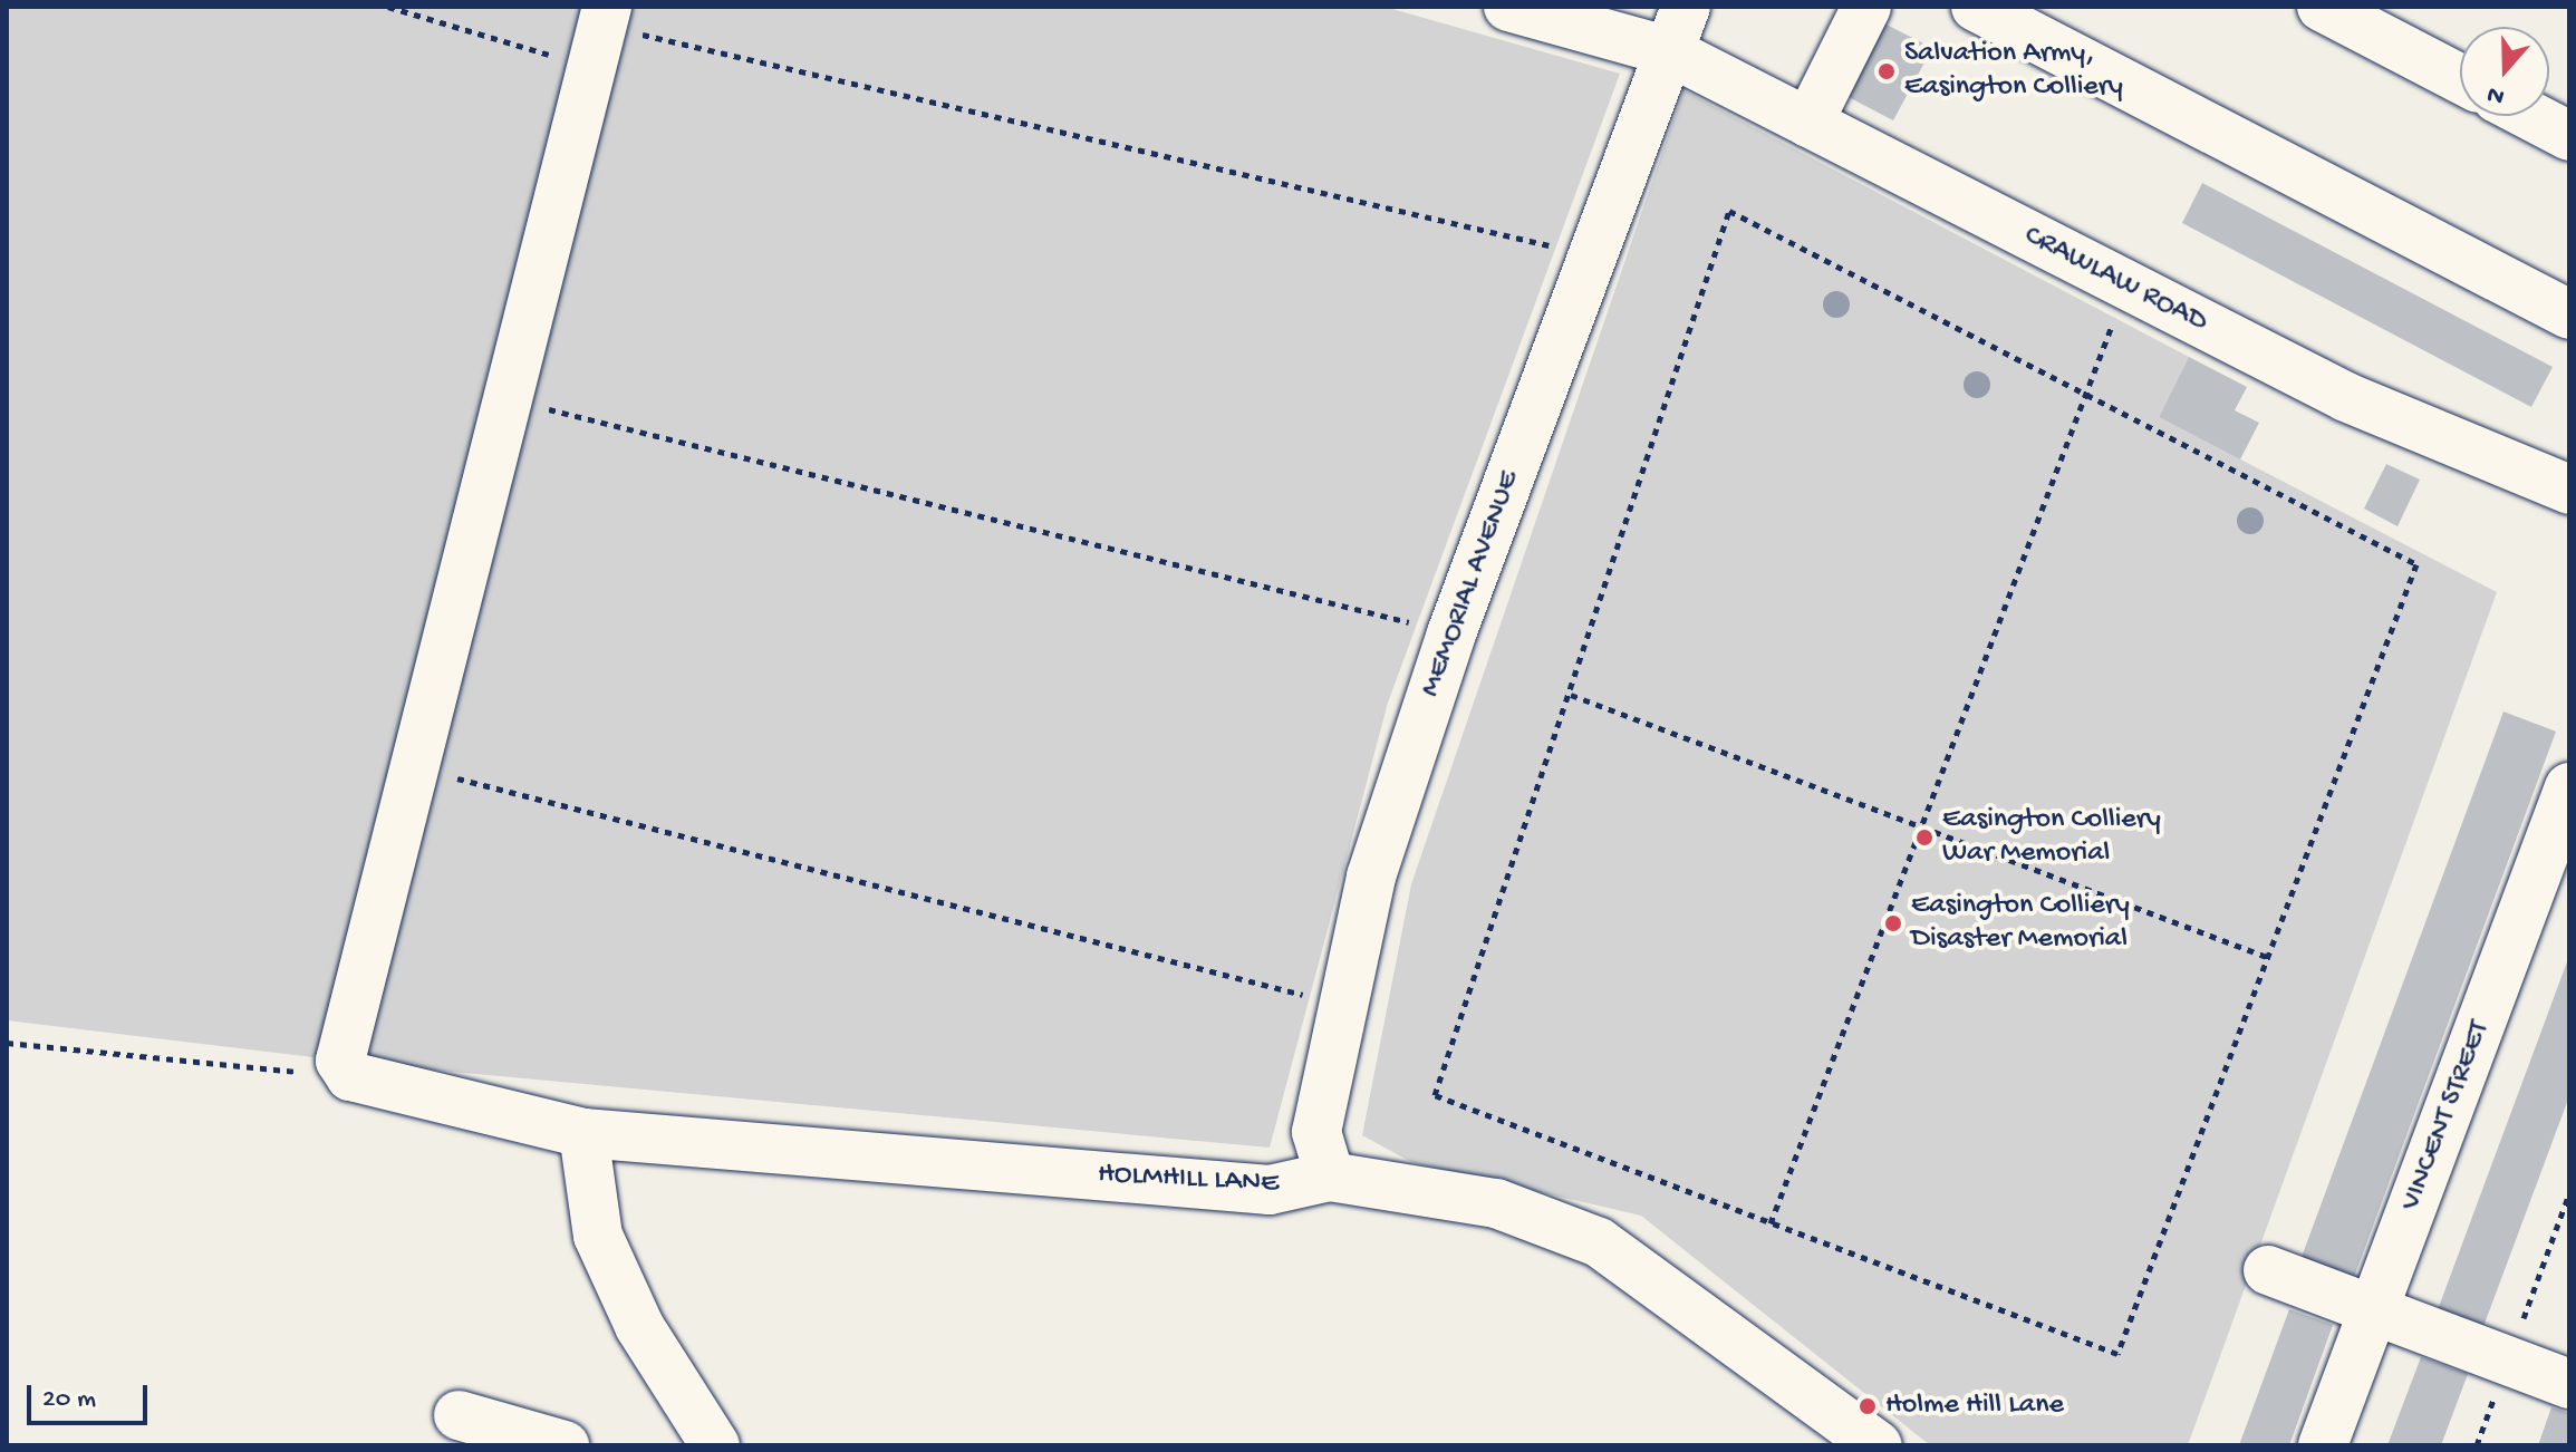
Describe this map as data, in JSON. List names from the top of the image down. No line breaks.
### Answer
{"streets":{"street":["CRAWLAW ROAD","MEMORIAL AVENUE","VINCENT STREET","HOLMHILL LANE"]},"crossings":[["CRAWLAW ROAD","MEMORIAL AVENUE"],["MEMORIAL AVENUE","HOLMHILL LANE"]],"places":["Salvation Army, Easington Colliery","Easington Colliery War Memorial","Easington Colliery Disaster Memorial","Holme Hill Lane"],"scale_bar":"20 m","north":"bottom"}
